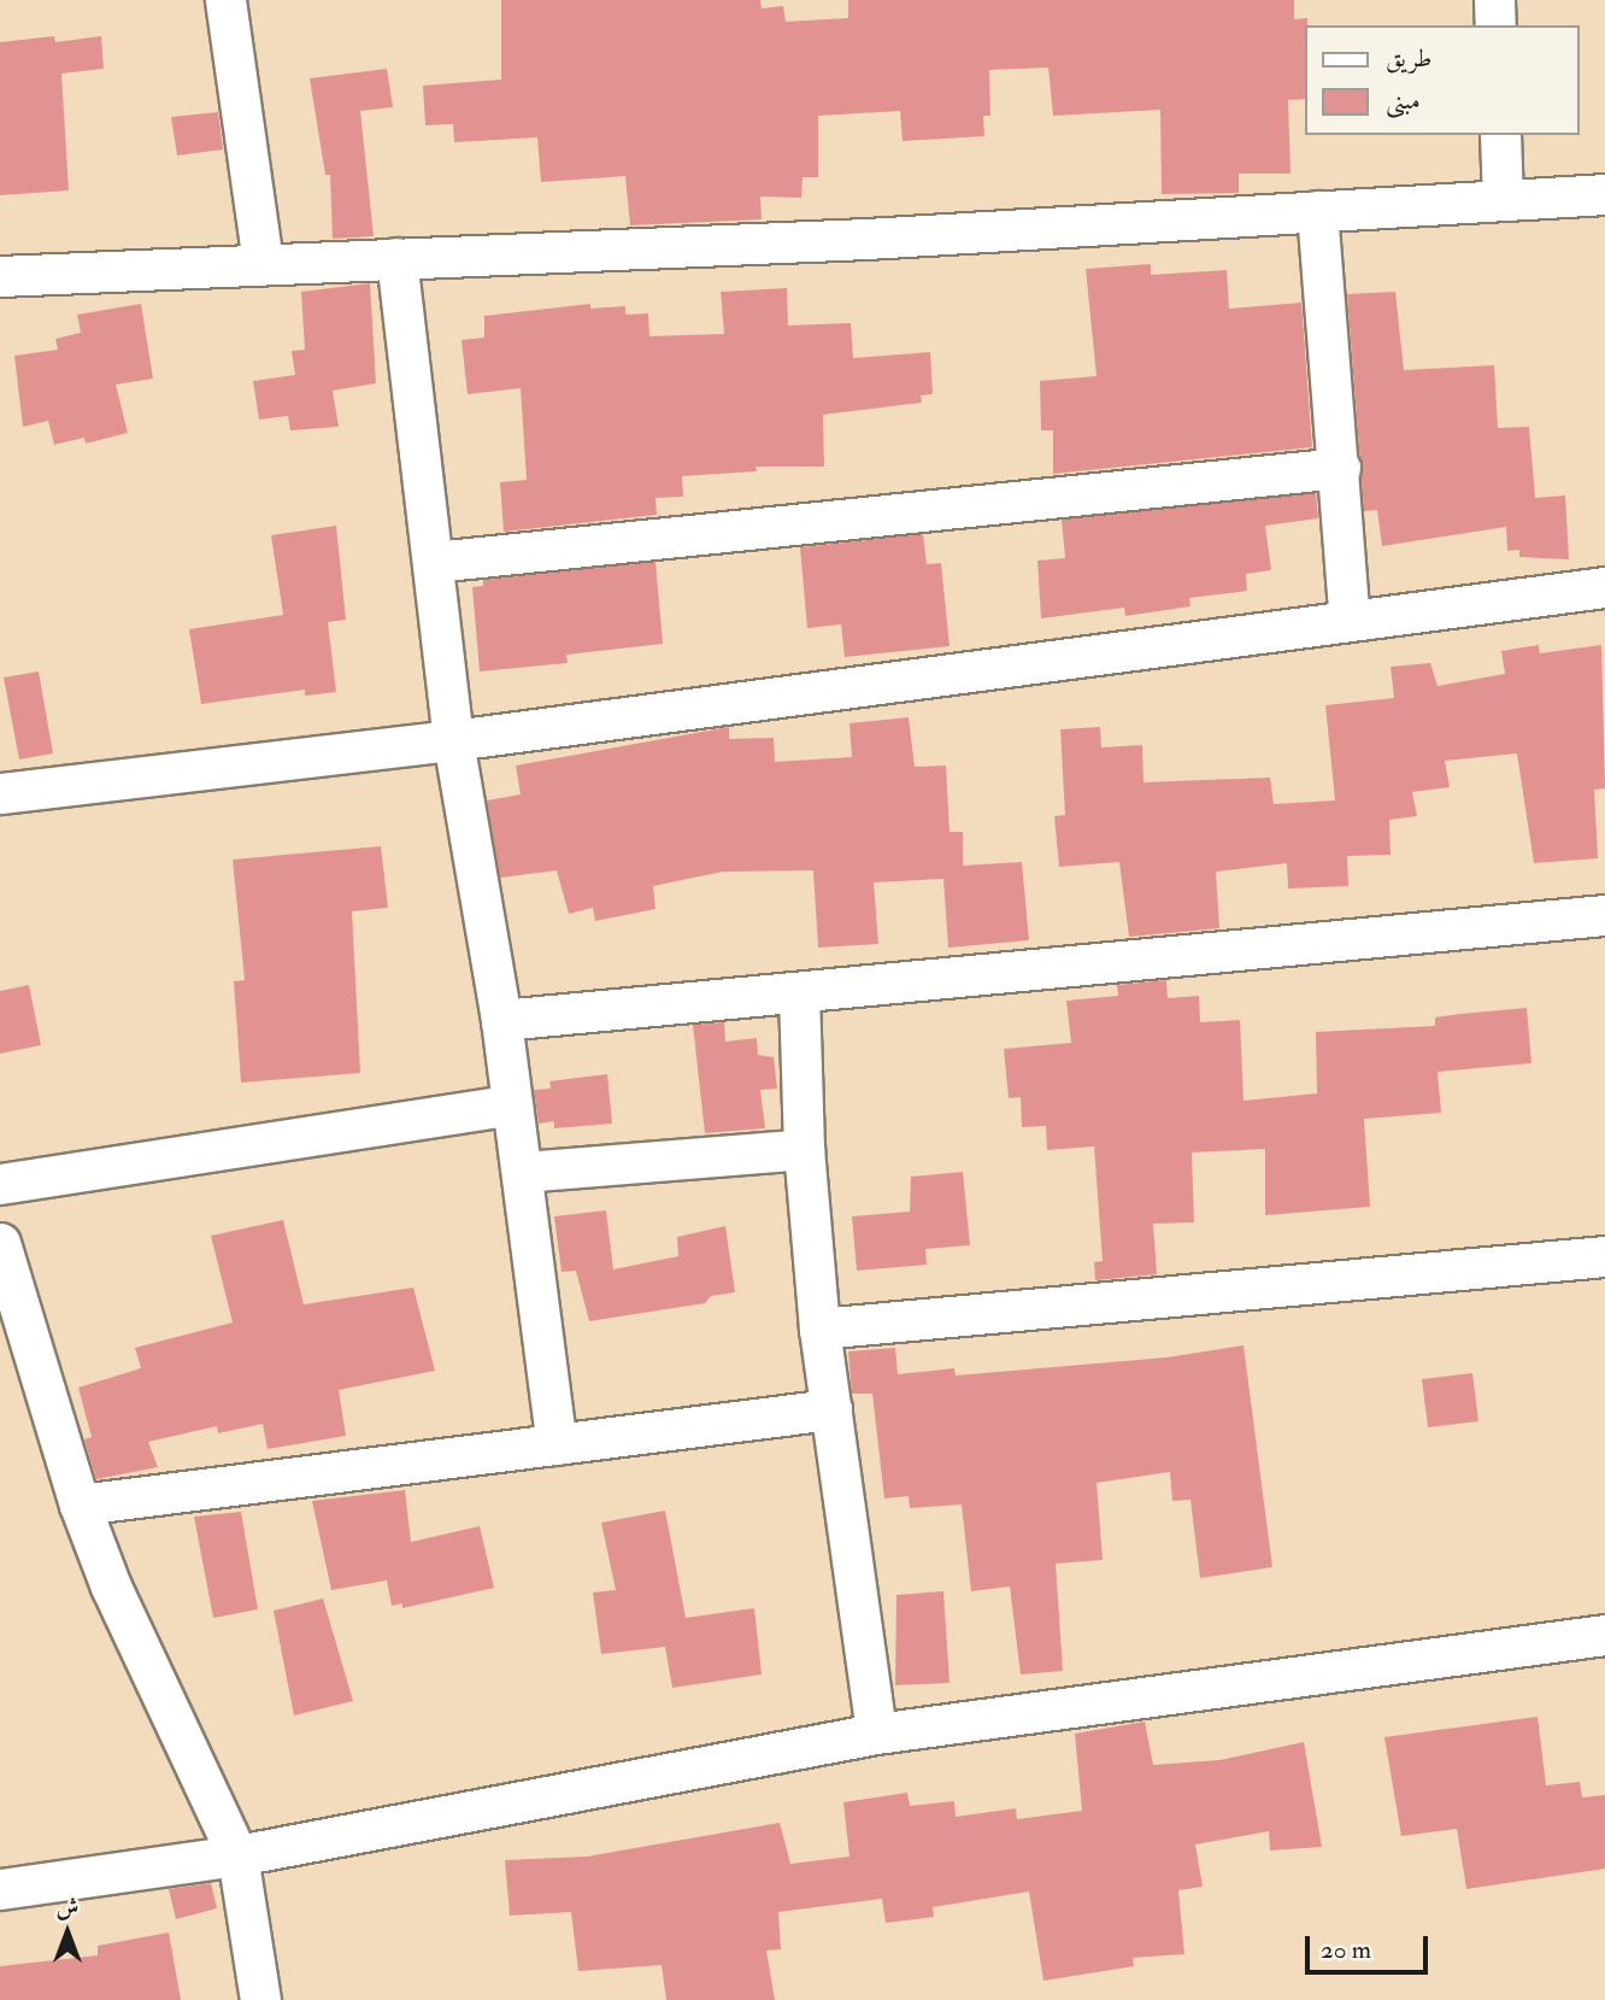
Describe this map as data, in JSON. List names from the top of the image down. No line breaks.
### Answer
{"legend":["طريق","مبنى"],"scale_bar":"20 m","north":"top"}
